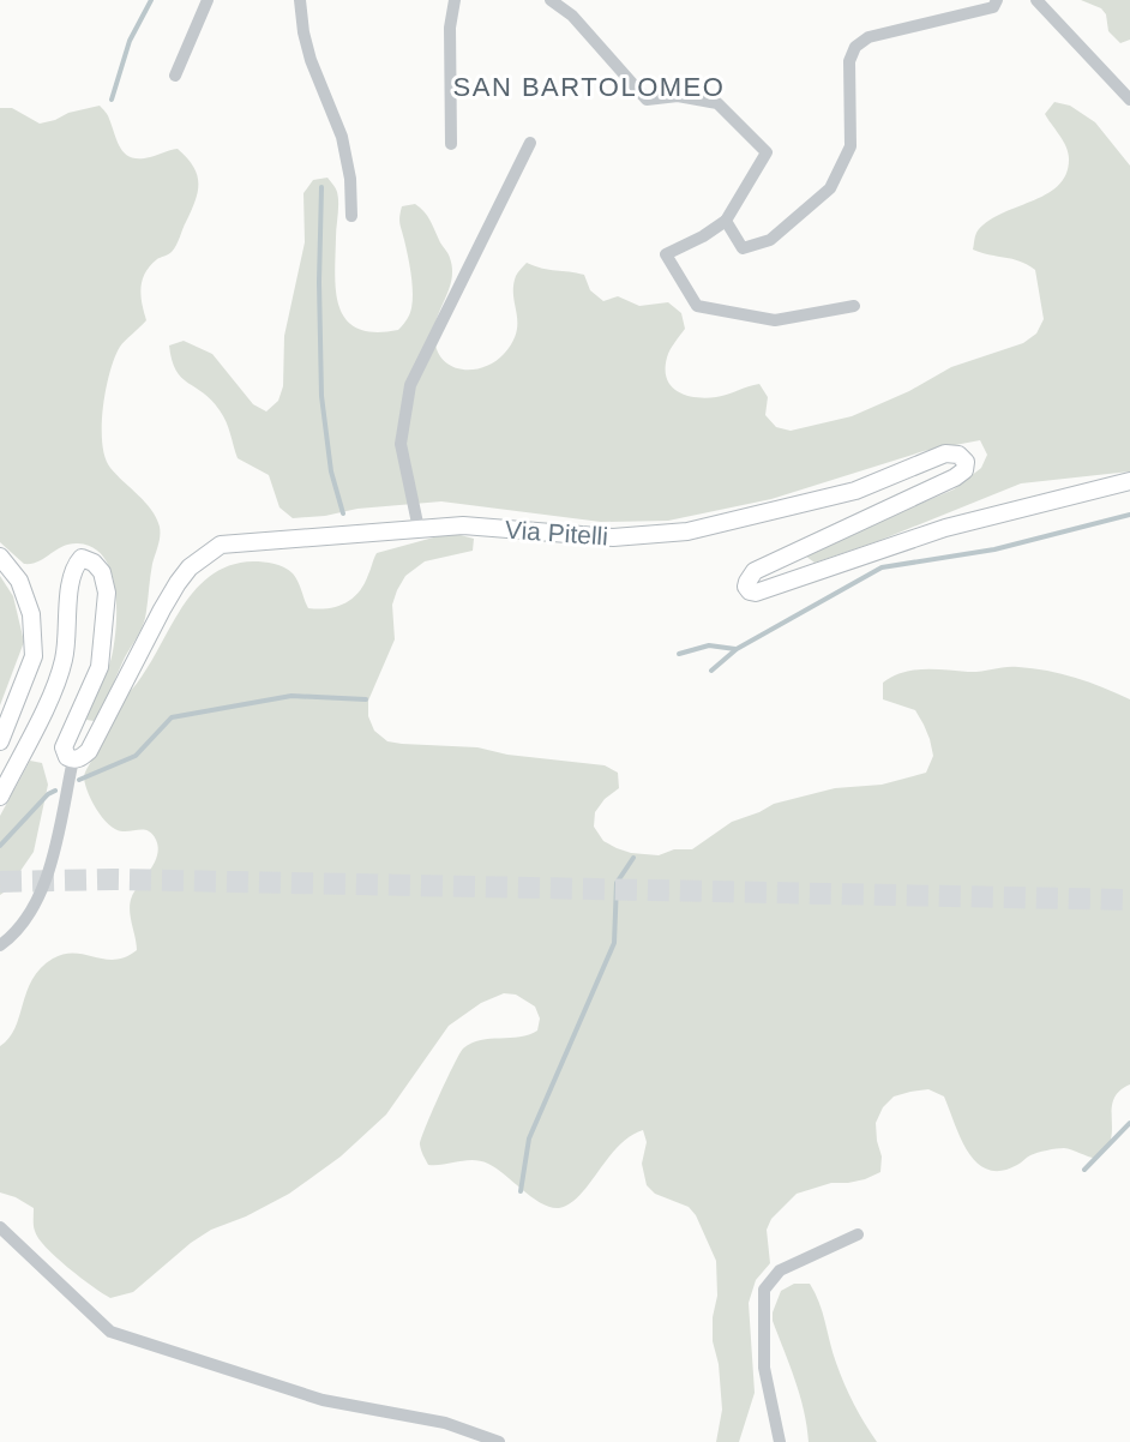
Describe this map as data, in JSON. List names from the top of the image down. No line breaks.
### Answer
{"streets":{"street":["Via Pitelli"]},"districts":["SAN BARTOLOMEO"]}
